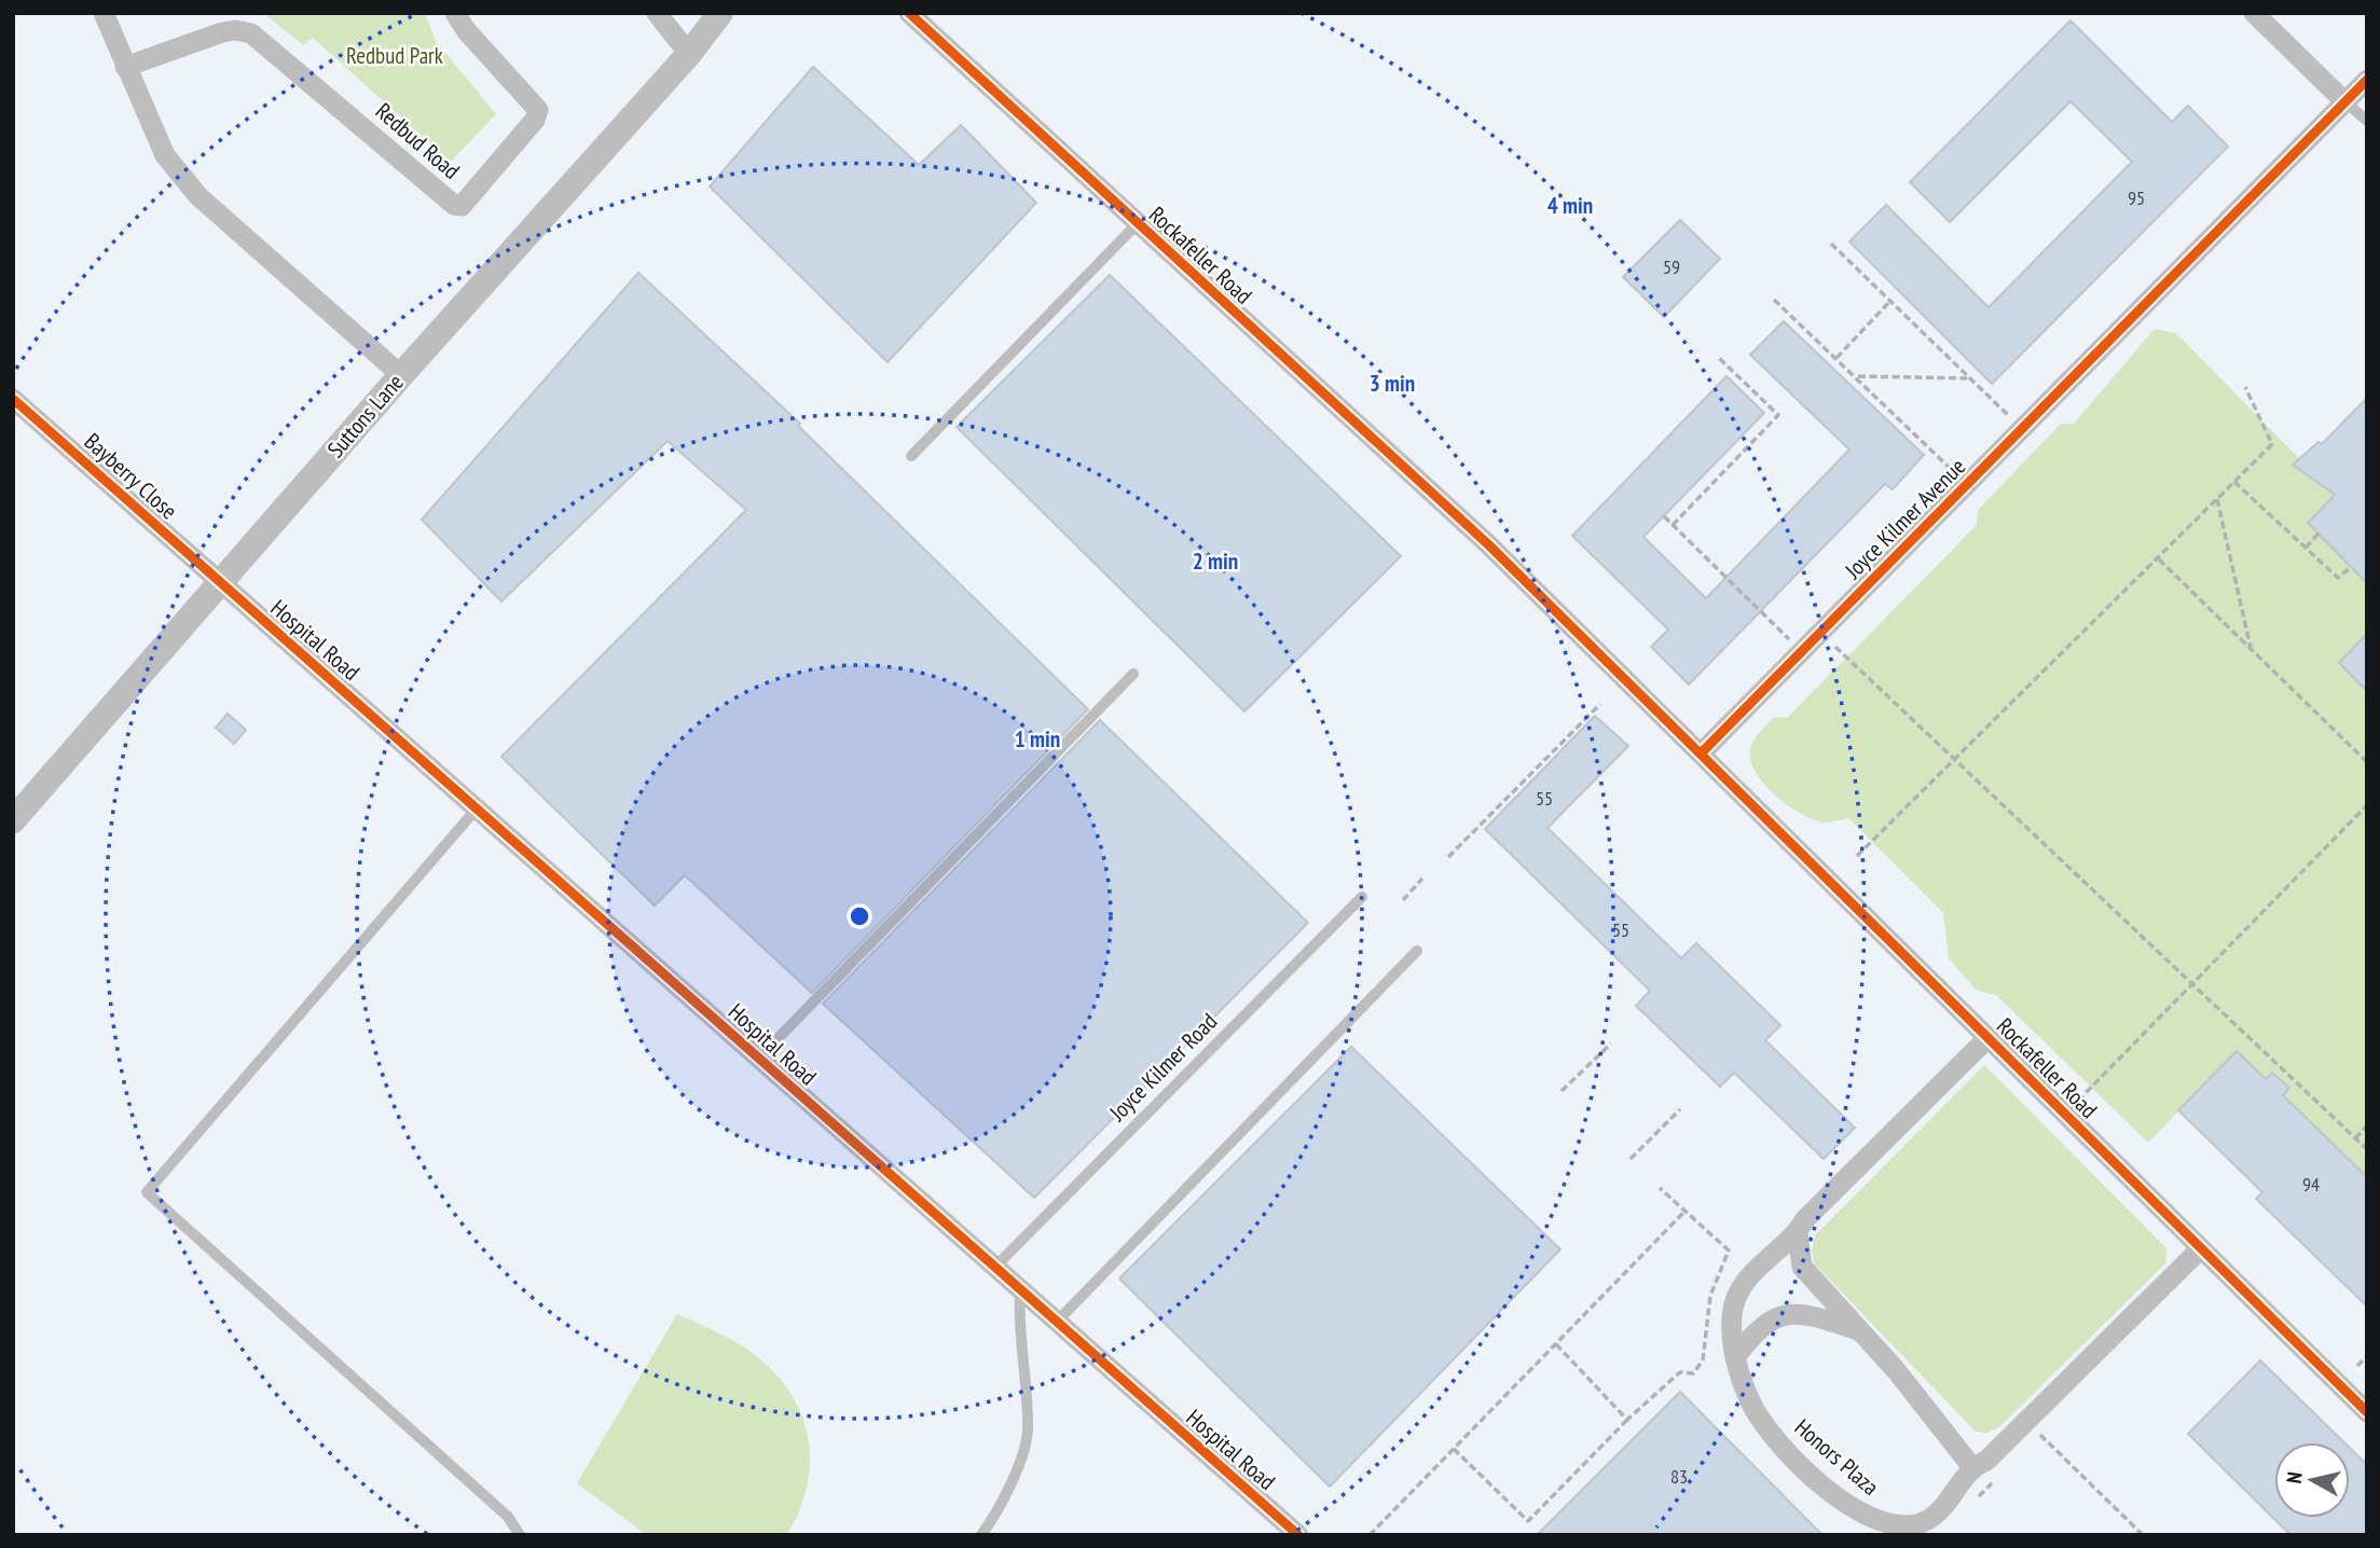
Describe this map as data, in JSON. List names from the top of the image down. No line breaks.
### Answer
{"streets":{"street":["Redbud Road","Rockafeller Road","Suttons Lane","Bayberry Close","Joyce Kilmer Avenue","Hospital Road","Honors Plaza"],"lane":["Joyce Kilmer Road"]},"crossings":[["Rockafeller Road","Joyce Kilmer Avenue"],["Rockafeller Road","Honors Plaza"],["Suttons Lane","Bayberry Close"],["Suttons Lane","Hospital Road"],["Bayberry Close","Hospital Road"],["Hospital Road","Joyce Kilmer Road"]],"parks":["Redbud Park"],"house_numbers":["95","59","55","55","94","83"],"north":"left","rings":["4 min","3 min","2 min","1 min"]}
